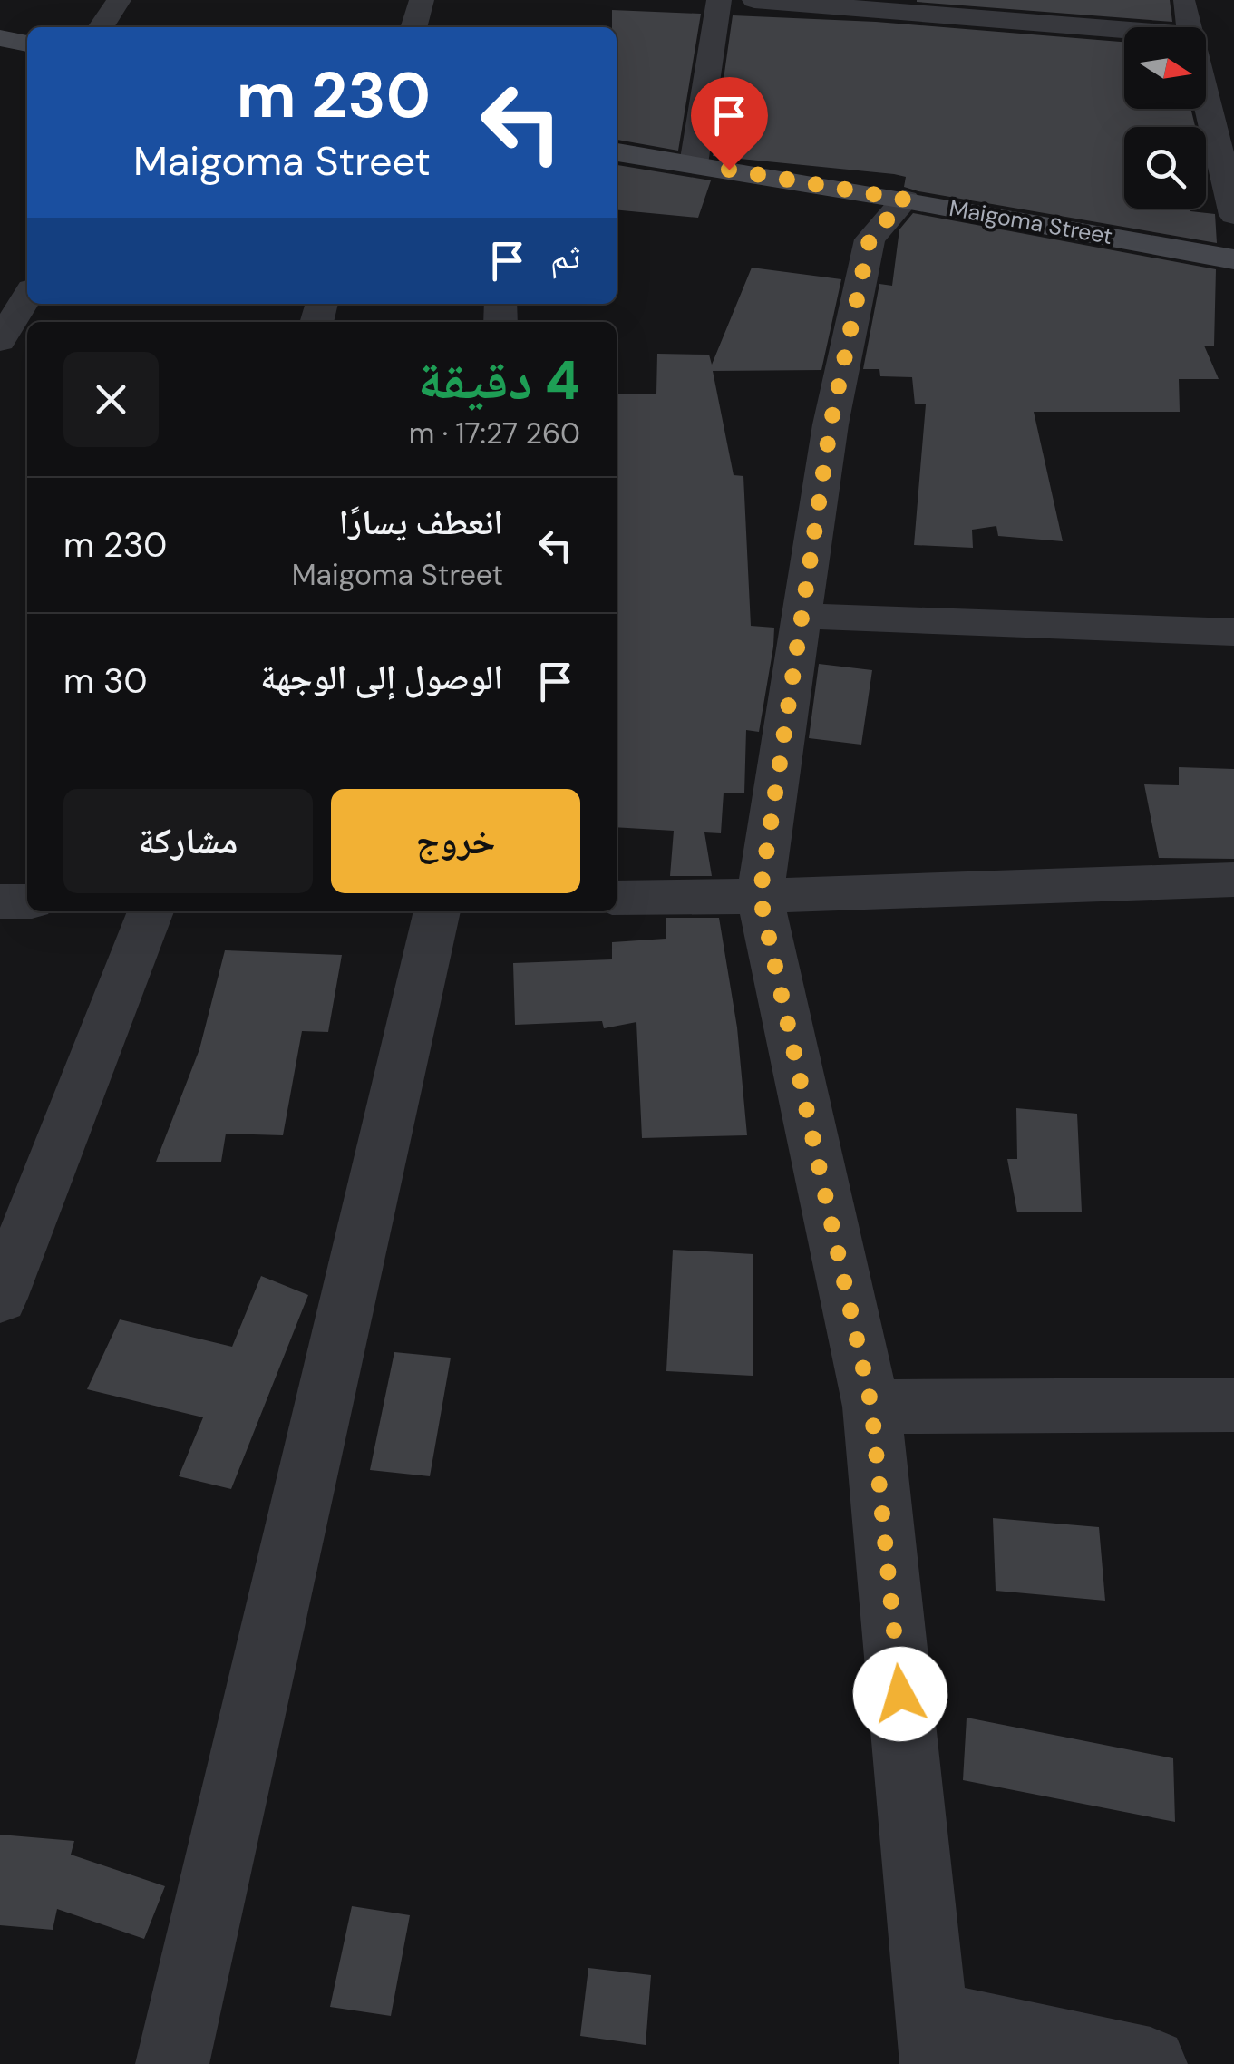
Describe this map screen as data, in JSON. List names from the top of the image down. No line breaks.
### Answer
{"streets":{"street":["Maigoma Street"]},"north":"right","page":{"turn":["230 m","Maigoma Street"],"then":"ثم","heading":["4 دقيقة","260 m · 17:27"],"list":[{"name":"انعطف يسارًا","note":"Maigoma Street","value":"230 m"},{"name":"الوصول إلى الوجهة","value":"30 m"}],"buttons":["خروج","مشاركة"]}}
